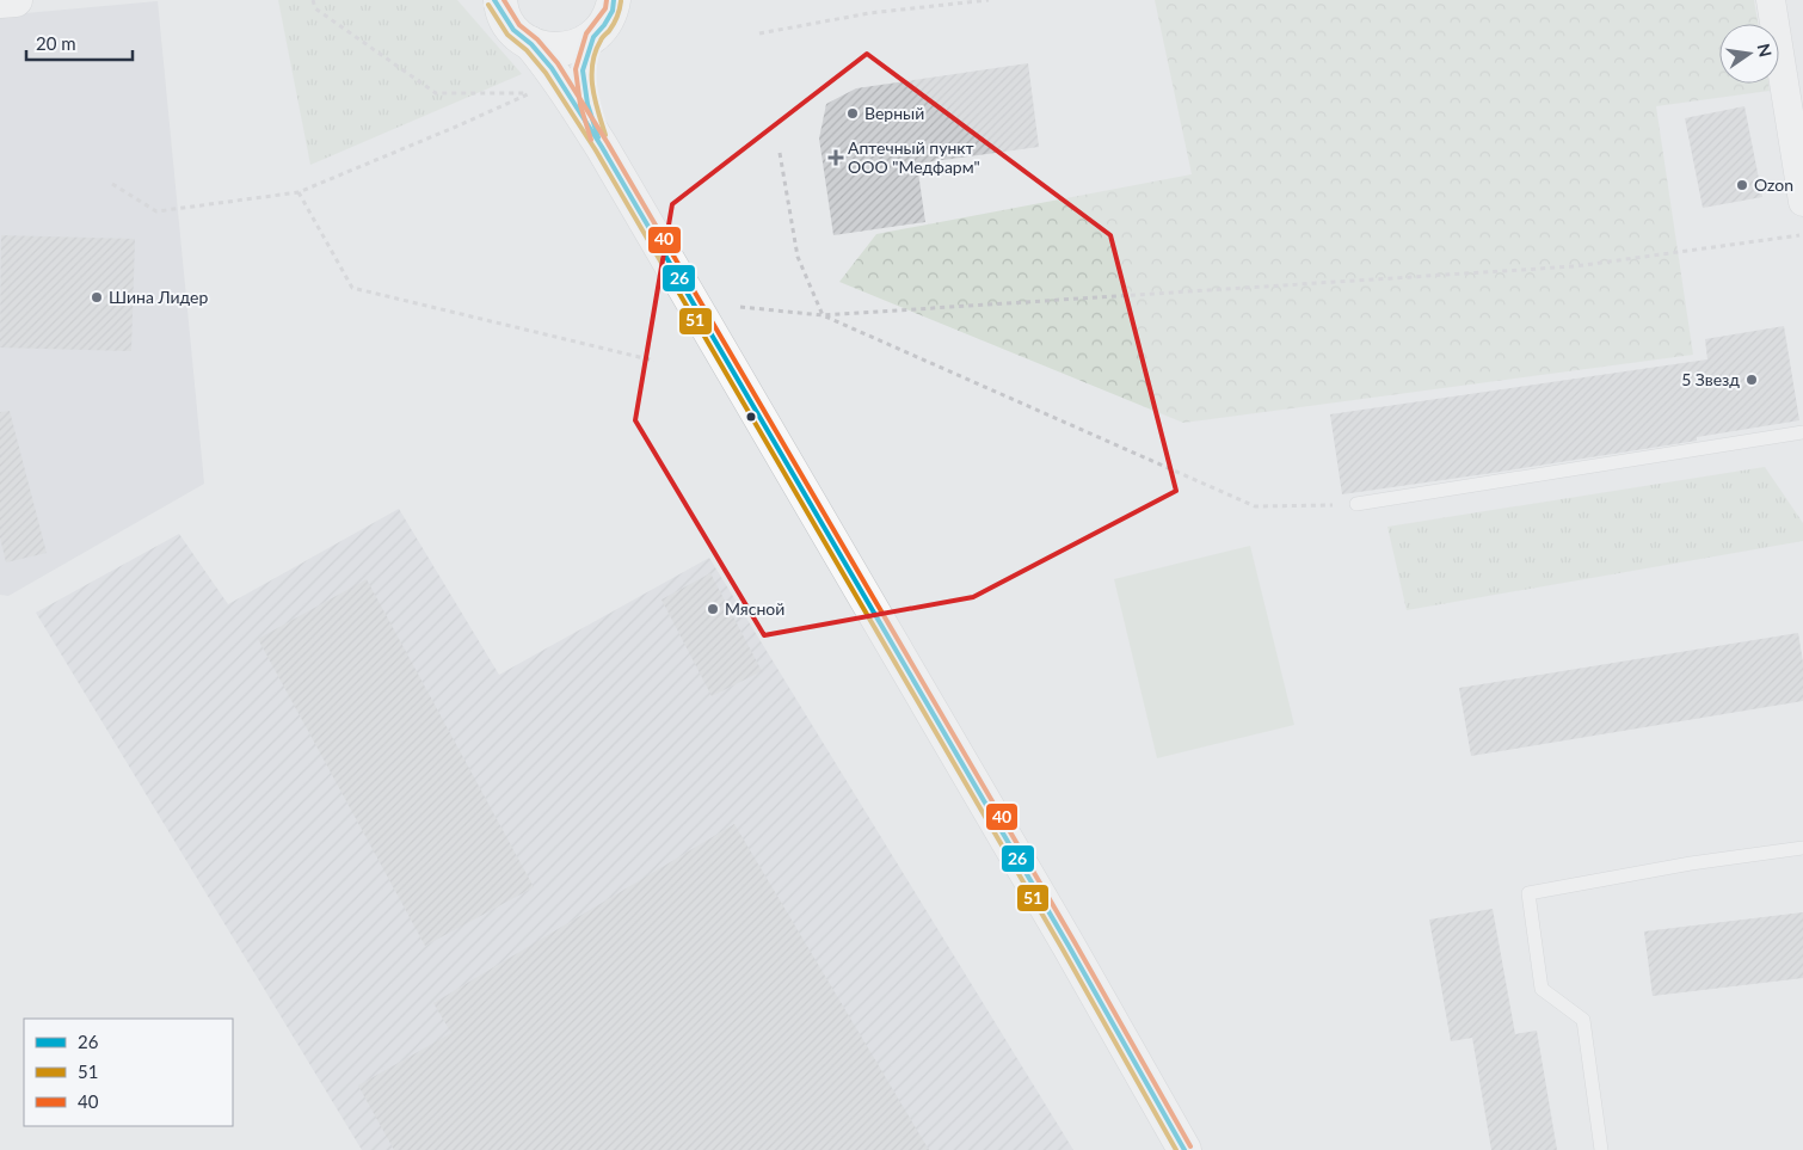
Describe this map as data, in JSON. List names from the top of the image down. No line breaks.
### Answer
{"places":{"other":["Верный","Ozon","Шина Лидер","5 Звезд","Мясной"],"health":["Аптечный пункт ООО \"Медфарм\""]},"lines":["transit line 26","transit line 40","transit line 51"],"legend":["26","51","40"],"scale_bar":"20 m","north":"right"}
